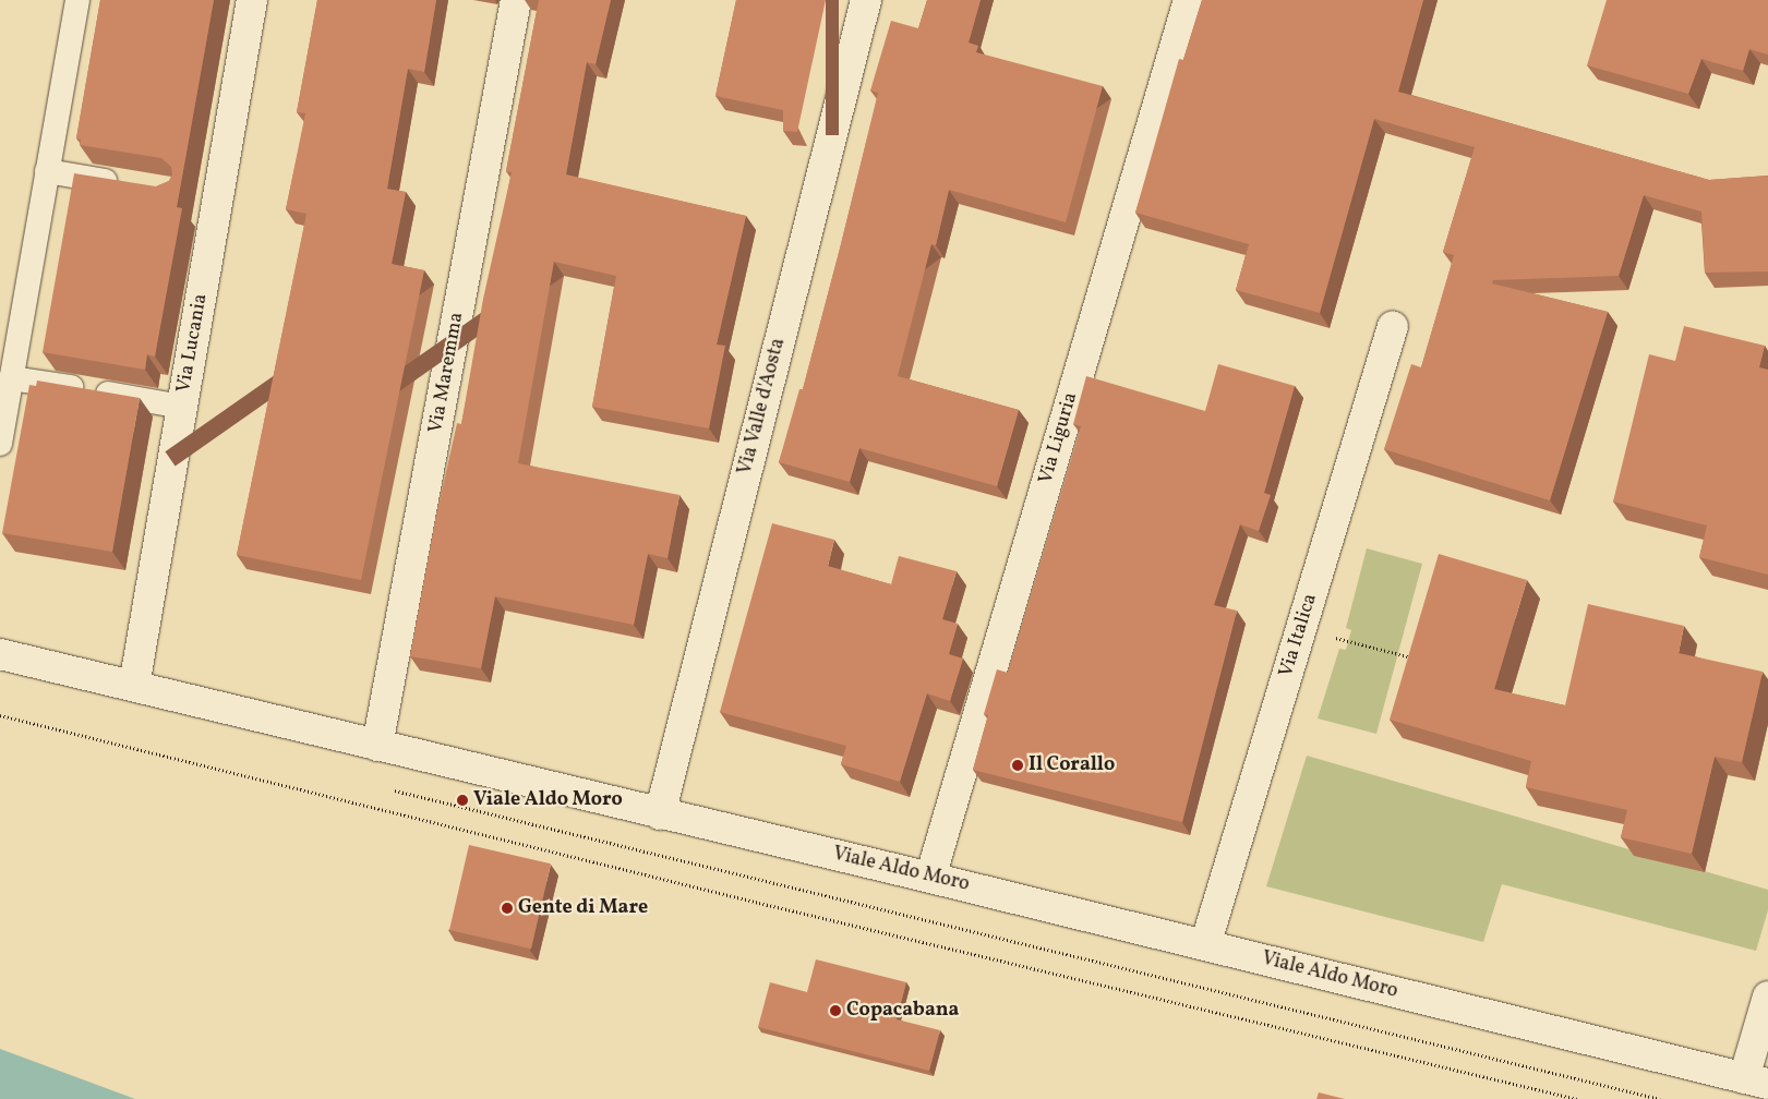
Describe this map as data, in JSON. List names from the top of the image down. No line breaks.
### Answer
{"streets":{"street":["Via Lucania","Via Maremma","Via Valle d'Aosta","Via Liguria","Via Italica","Viale Aldo Moro"]},"crossings":[["Via Lucania","Viale Aldo Moro"],["Via Maremma","Viale Aldo Moro"],["Via Valle d'Aosta","Viale Aldo Moro"],["Via Liguria","Viale Aldo Moro"],["Via Italica","Viale Aldo Moro"]],"places":["Il Corallo","Viale Aldo Moro","Gente di Mare","Copacabana"]}
